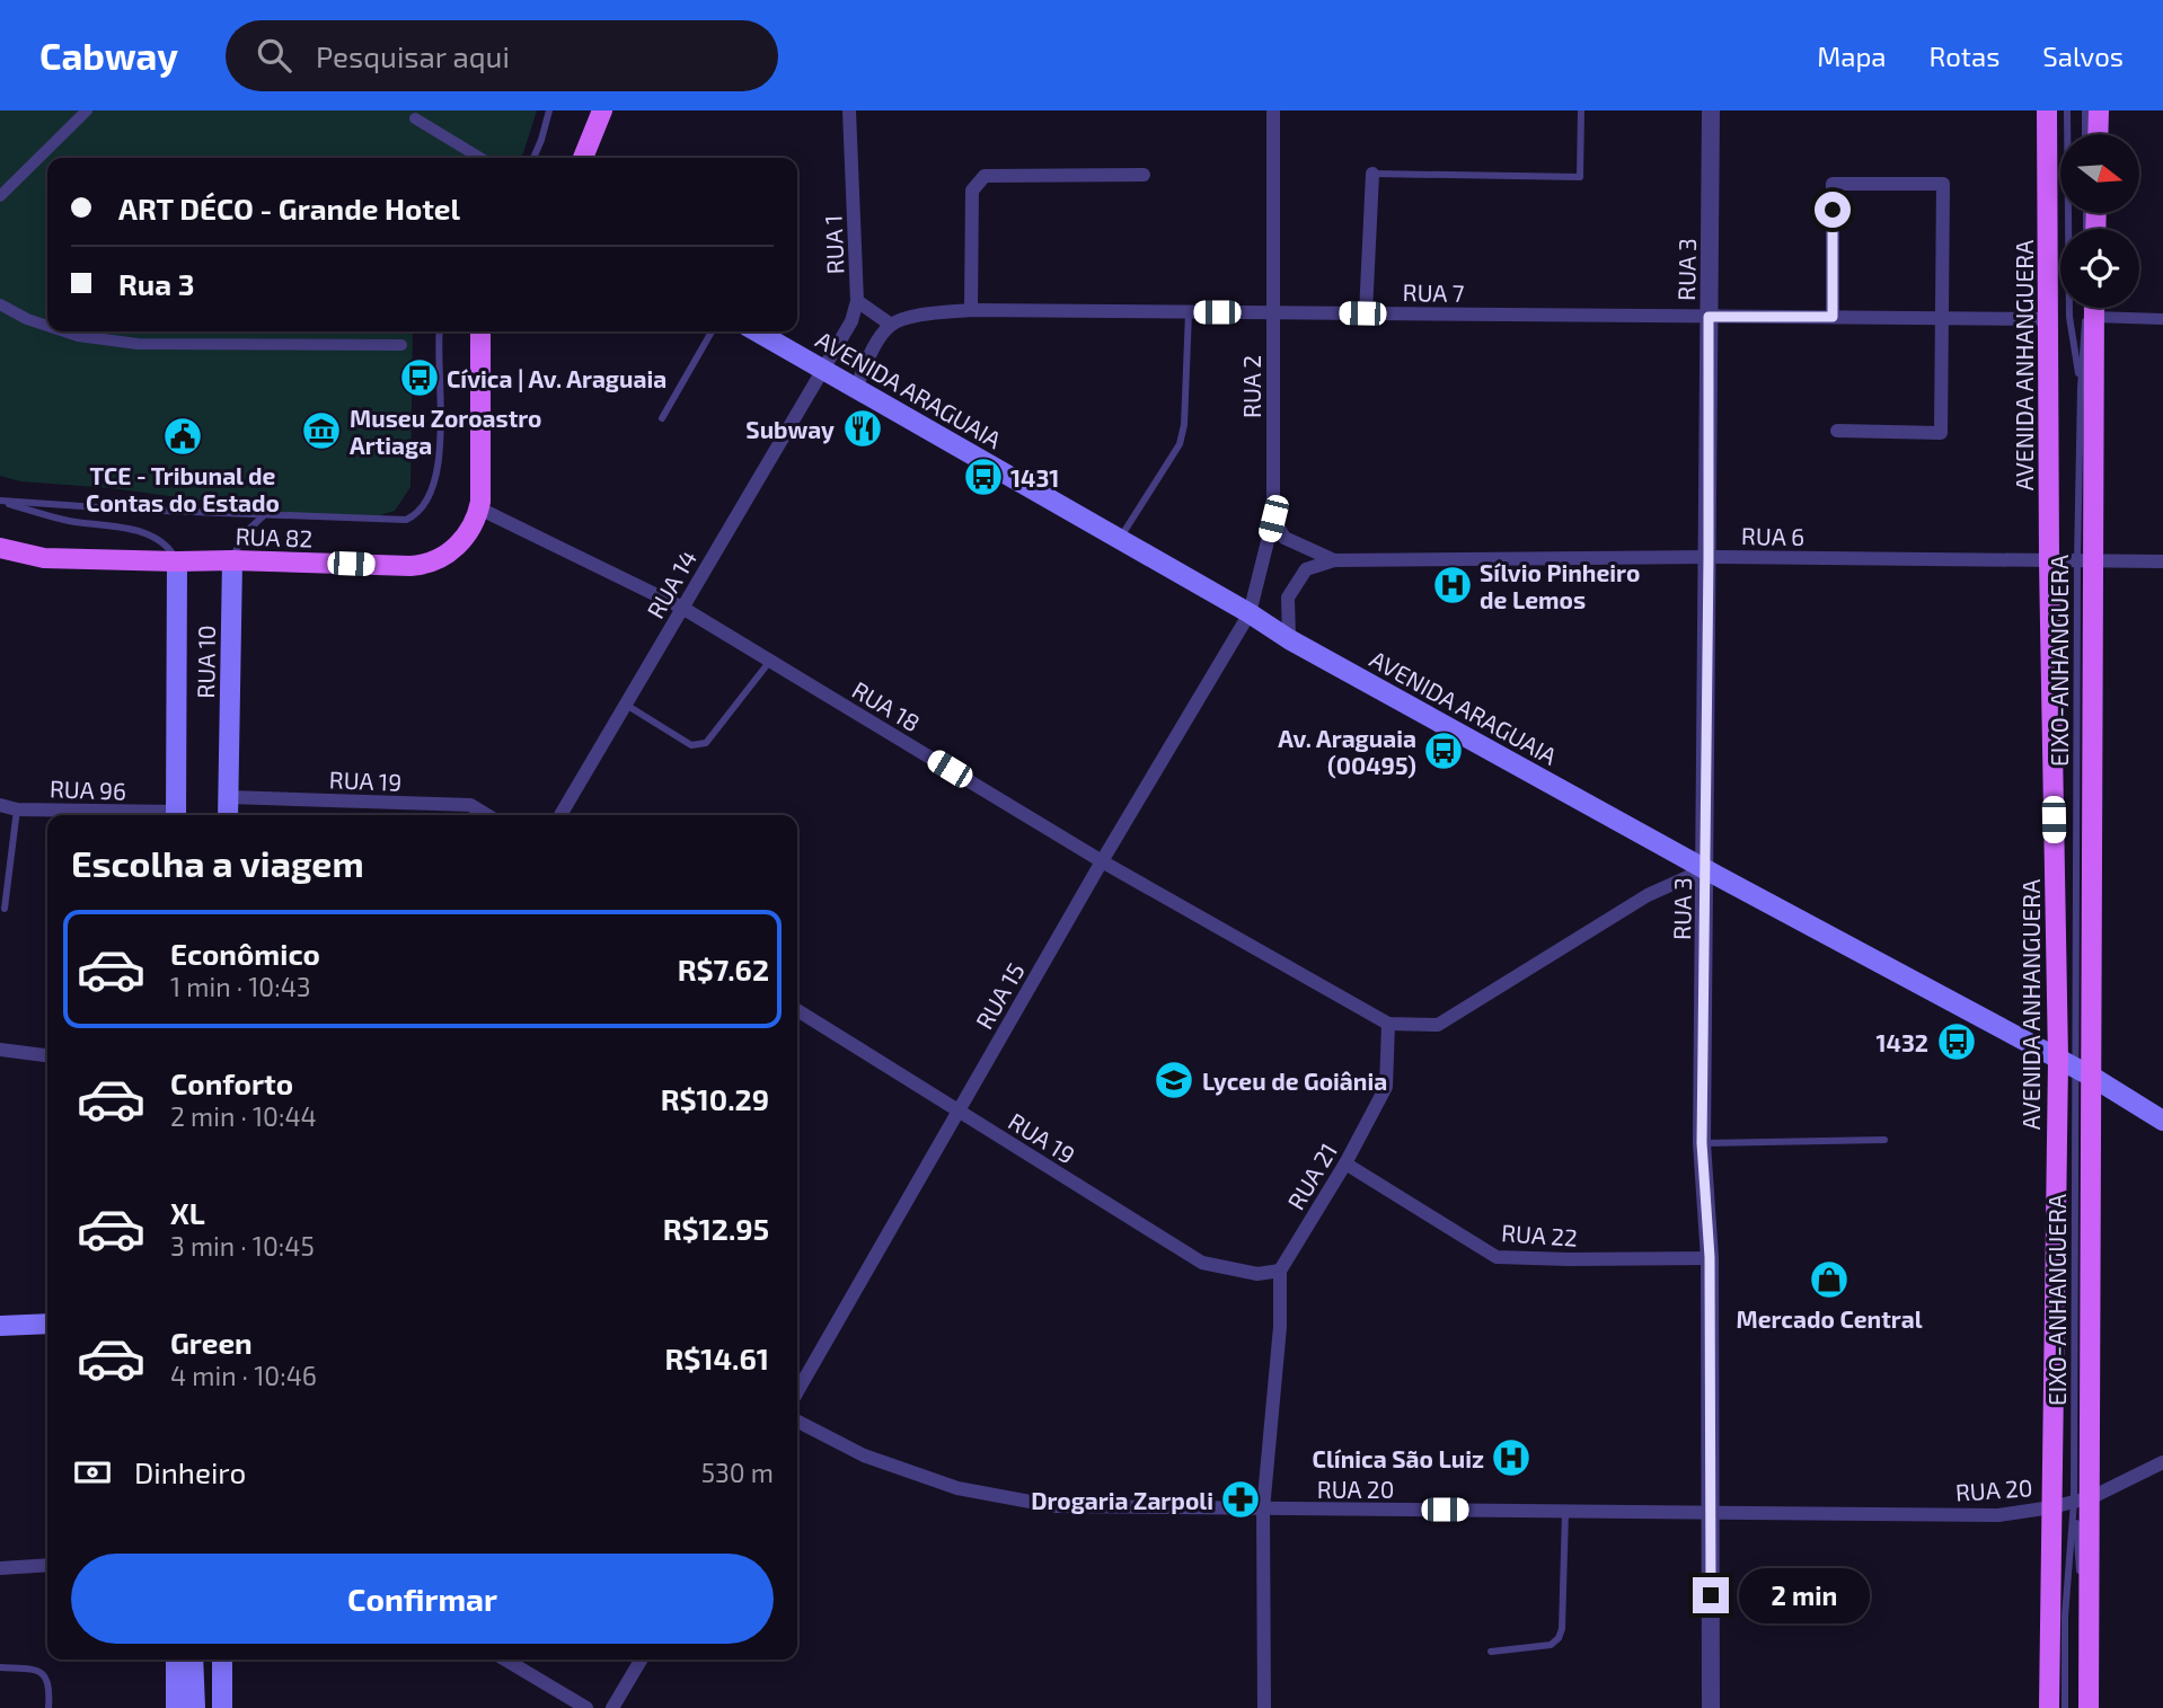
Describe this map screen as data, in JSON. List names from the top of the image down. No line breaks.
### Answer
{"streets":{"main road":["AVENIDA ANHANGUERA","AVENIDA ARAGUAIA","RUA 82","RUA 10"],"street":["RUA 1","RUA 3","RUA 7","RUA 2","RUA 6","RUA 14","RUA 18","RUA 19","RUA 96","RUA 15","RUA 21","RUA 22","RUA 20"],"lane":["EIXO-ANHANGUERA"]},"crossings":[["RUA 1","AVENIDA ARAGUAIA"],["RUA 1","RUA 14"],["RUA 3","RUA 7"],["RUA 3","AVENIDA ARAGUAIA"],["RUA 3","RUA 6"],["RUA 3","RUA 22"],["RUA 3","RUA 20"],["RUA 7","AVENIDA ANHANGUERA"],["RUA 7","RUA 2"],["AVENIDA ANHANGUERA","AVENIDA ARAGUAIA"],["AVENIDA ANHANGUERA","RUA 6"],["AVENIDA ANHANGUERA","RUA 20"],["RUA 2","AVENIDA ARAGUAIA"],["RUA 2","RUA 6"],["RUA 2","RUA 15"],["AVENIDA ARAGUAIA","RUA 6"],["AVENIDA ARAGUAIA","RUA 14"],["AVENIDA ARAGUAIA","RUA 15"],["RUA 6","EIXO-ANHANGUERA"],["RUA 82","RUA 10"],["RUA 82","RUA 18"],["RUA 14","RUA 18"],["RUA 10","RUA 19"],["RUA 18","RUA 15"],["RUA 18","RUA 21"],["RUA 19","RUA 15"],["RUA 19","RUA 21"],["RUA 21","RUA 22"]],"places":{"bus stop":["Cívica | Av. Araguaia","1431","Av. Araguaia (00495)","1432"],"restaurant":["Subway"],"museum":["Museu Zoroastro Artiaga"],"public building":["TCE - Tribunal de Contas do Estado"],"hospital":["Sílvio Pinheiro de Lemos","Clínica São Luiz"],"school or university":["Lyceu de Goiânia"],"shop":["Mercado Central"],"pharmacy":["Drogaria Zarpoli"]},"north":"right","page":{"header":"Cabway","search":"Pesquisar aqui","nav":["Mapa","Rotas","Salvos"],"banner":["ART DÉCO - Grande Hotel","Rua 3"],"heading":"Escolha a viagem","list":[{"name":"Econômico","note":"1 min · 10:43","value":"R$7.62"},{"name":"Conforto","note":"2 min · 10:44","value":"R$10.29"},{"name":"XL","note":"3 min · 10:45","value":"R$12.95"},{"name":"Green","note":"4 min · 10:46","value":"R$14.61"}],"pay":["Dinheiro","530 m"],"buttons":"Confirmar","bubble":"2 min"}}
